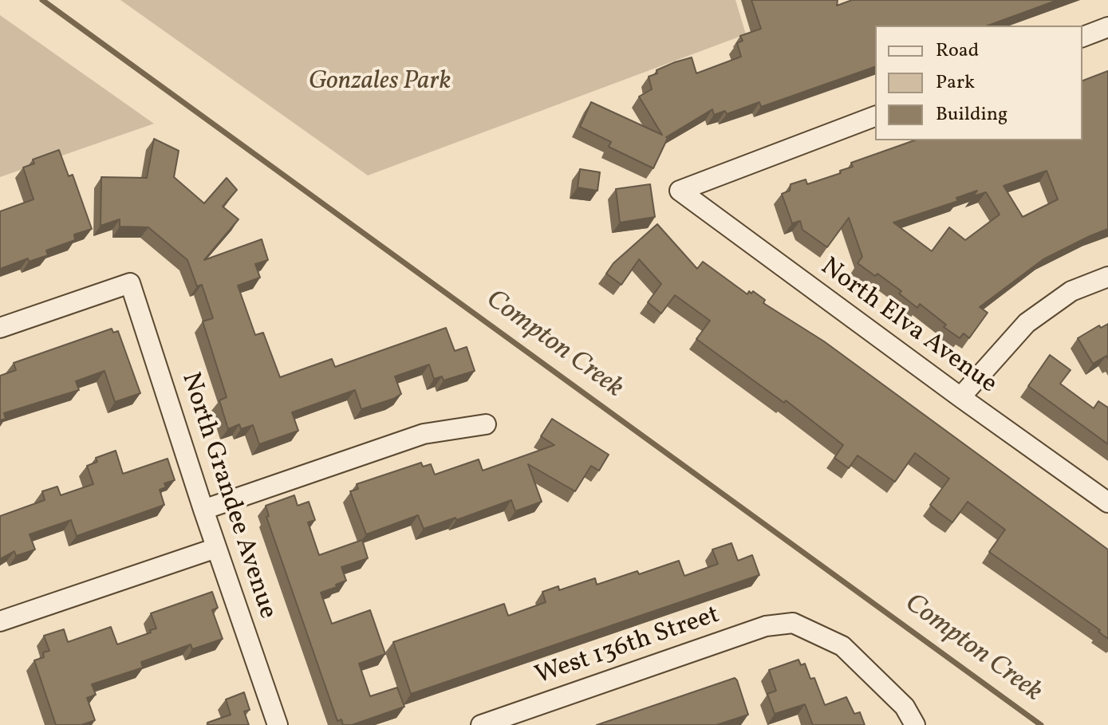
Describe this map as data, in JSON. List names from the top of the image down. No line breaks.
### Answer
{"streets":{"street":["North Elva Avenue","North Grandee Avenue","West 136th Street"]},"water":["Compton Creek"],"parks":["Gonzales Park"],"legend":["Road","Park","Building"]}
